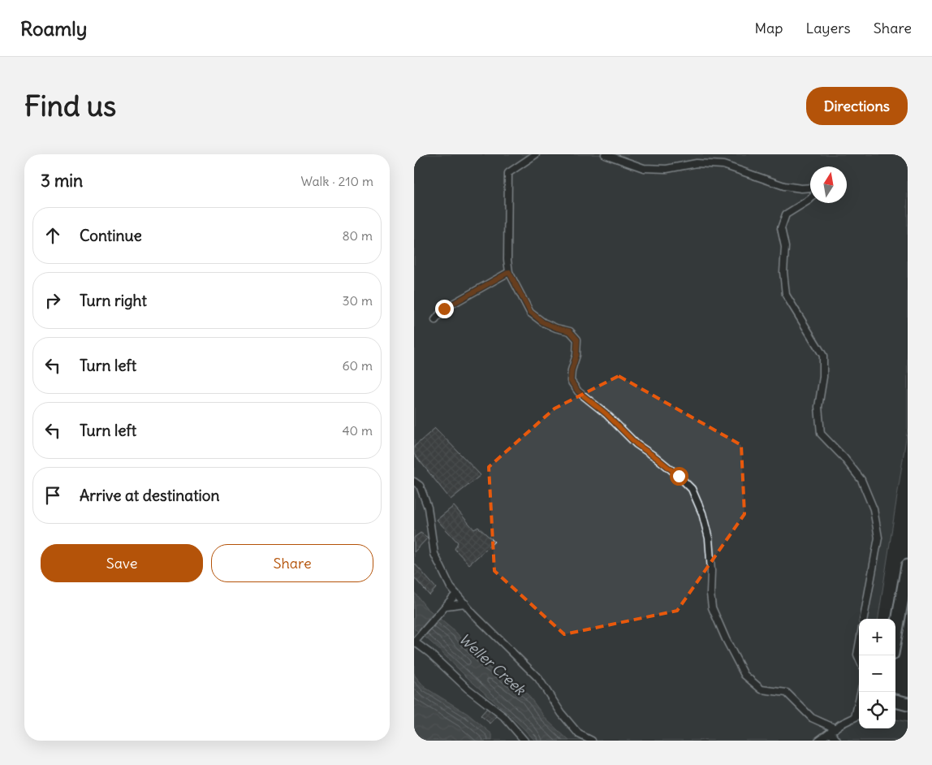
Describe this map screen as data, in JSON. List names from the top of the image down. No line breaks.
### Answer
{"water":["Weller Creek"],"north":"top","page":{"header":"Roamly","nav":["Map","Layers","Share"],"buttons":["Directions",["Save","Share"]],"title":"Find us","heading":["3 min","Walk · 210 m"],"list":[["Continue","80 m"],["Turn right","30 m"],["Turn left","60 m"],["Turn left","40 m"],"Arrive at destination"],"map_buttons":["+","−"]}}
